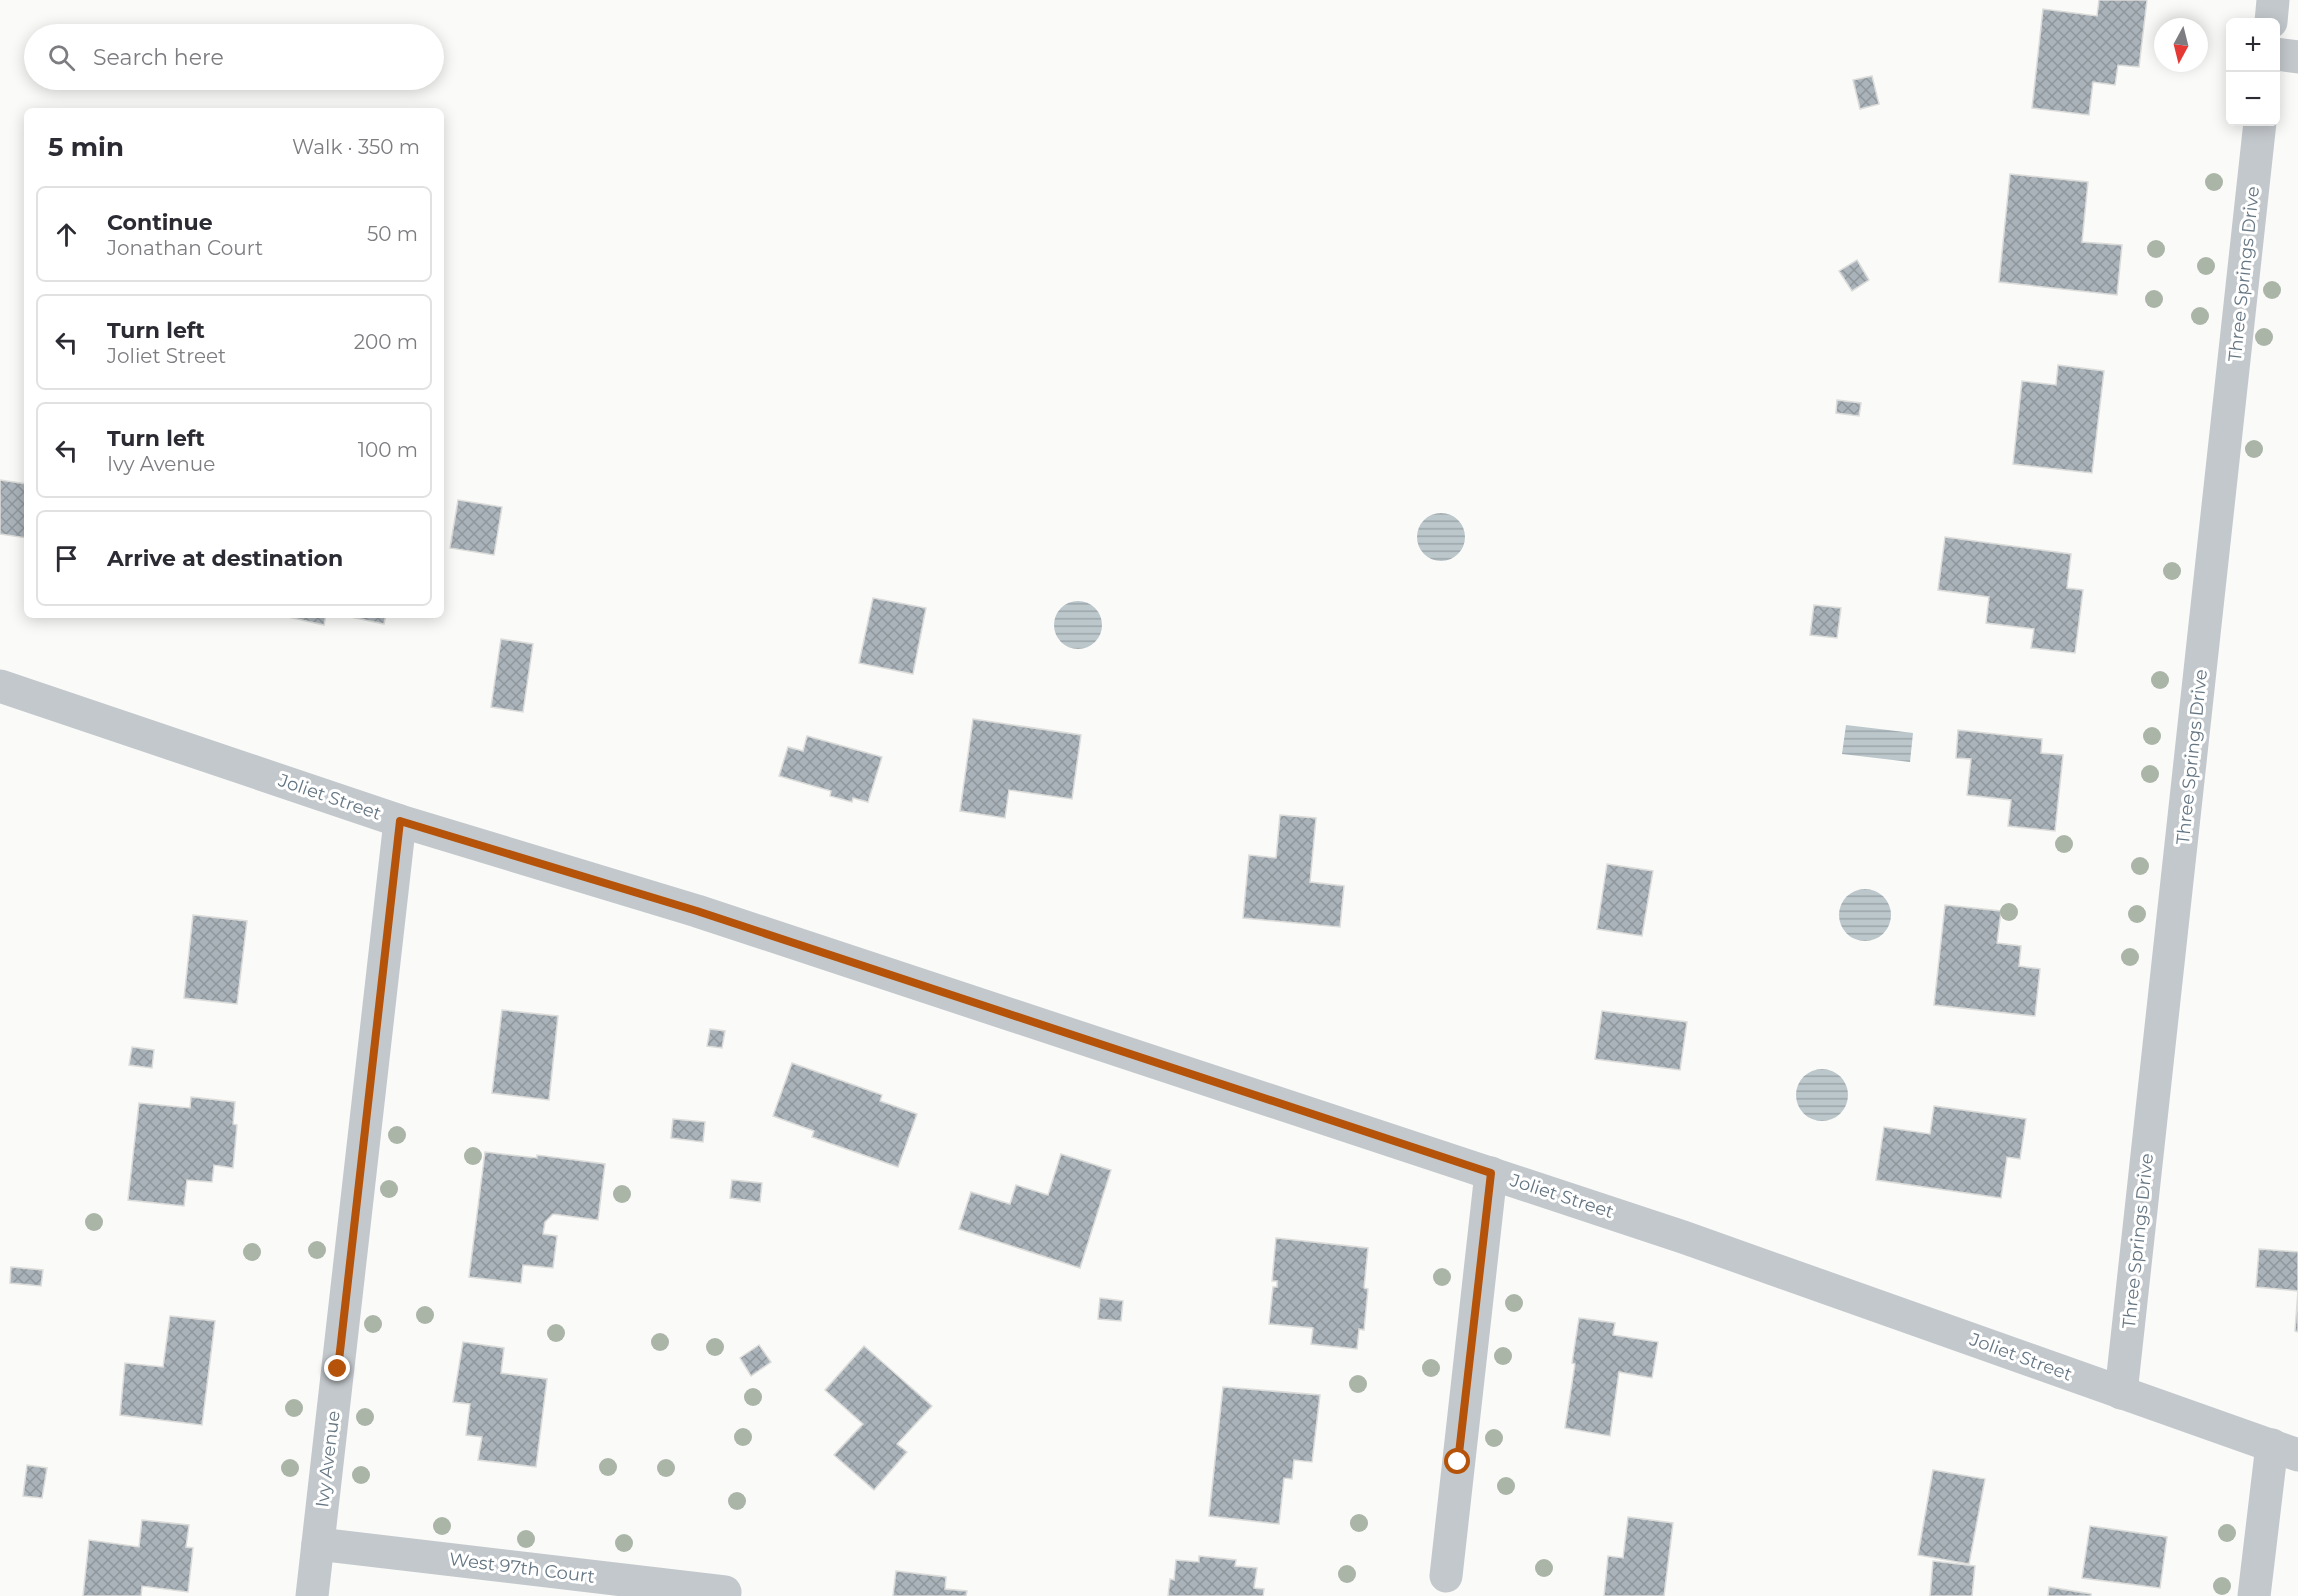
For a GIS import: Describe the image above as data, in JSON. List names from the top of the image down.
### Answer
{
  "streets": {
    "street": [
      "Three Springs Drive",
      "Joliet Street",
      "Ivy Avenue",
      "West 97th Court"
    ]
  },
  "crossings": [
    ["Three Springs Drive", "Joliet Street"],
    ["Joliet Street", "Ivy Avenue"],
    ["Ivy Avenue", "West 97th Court"]
  ],
  "north": "bottom",
  "page": {
    "map_buttons": ["+", "−"],
    "search": "Search here",
    "heading": ["5 min", "Walk · 350 m"],
    "list": [
      ["Continue", "Jonathan Court", "50 m"],
      ["Turn left", "Joliet Street", "200 m"],
      ["Turn left", "Ivy Avenue", "100 m"],
      "Arrive at destination"
    ]
  }
}
